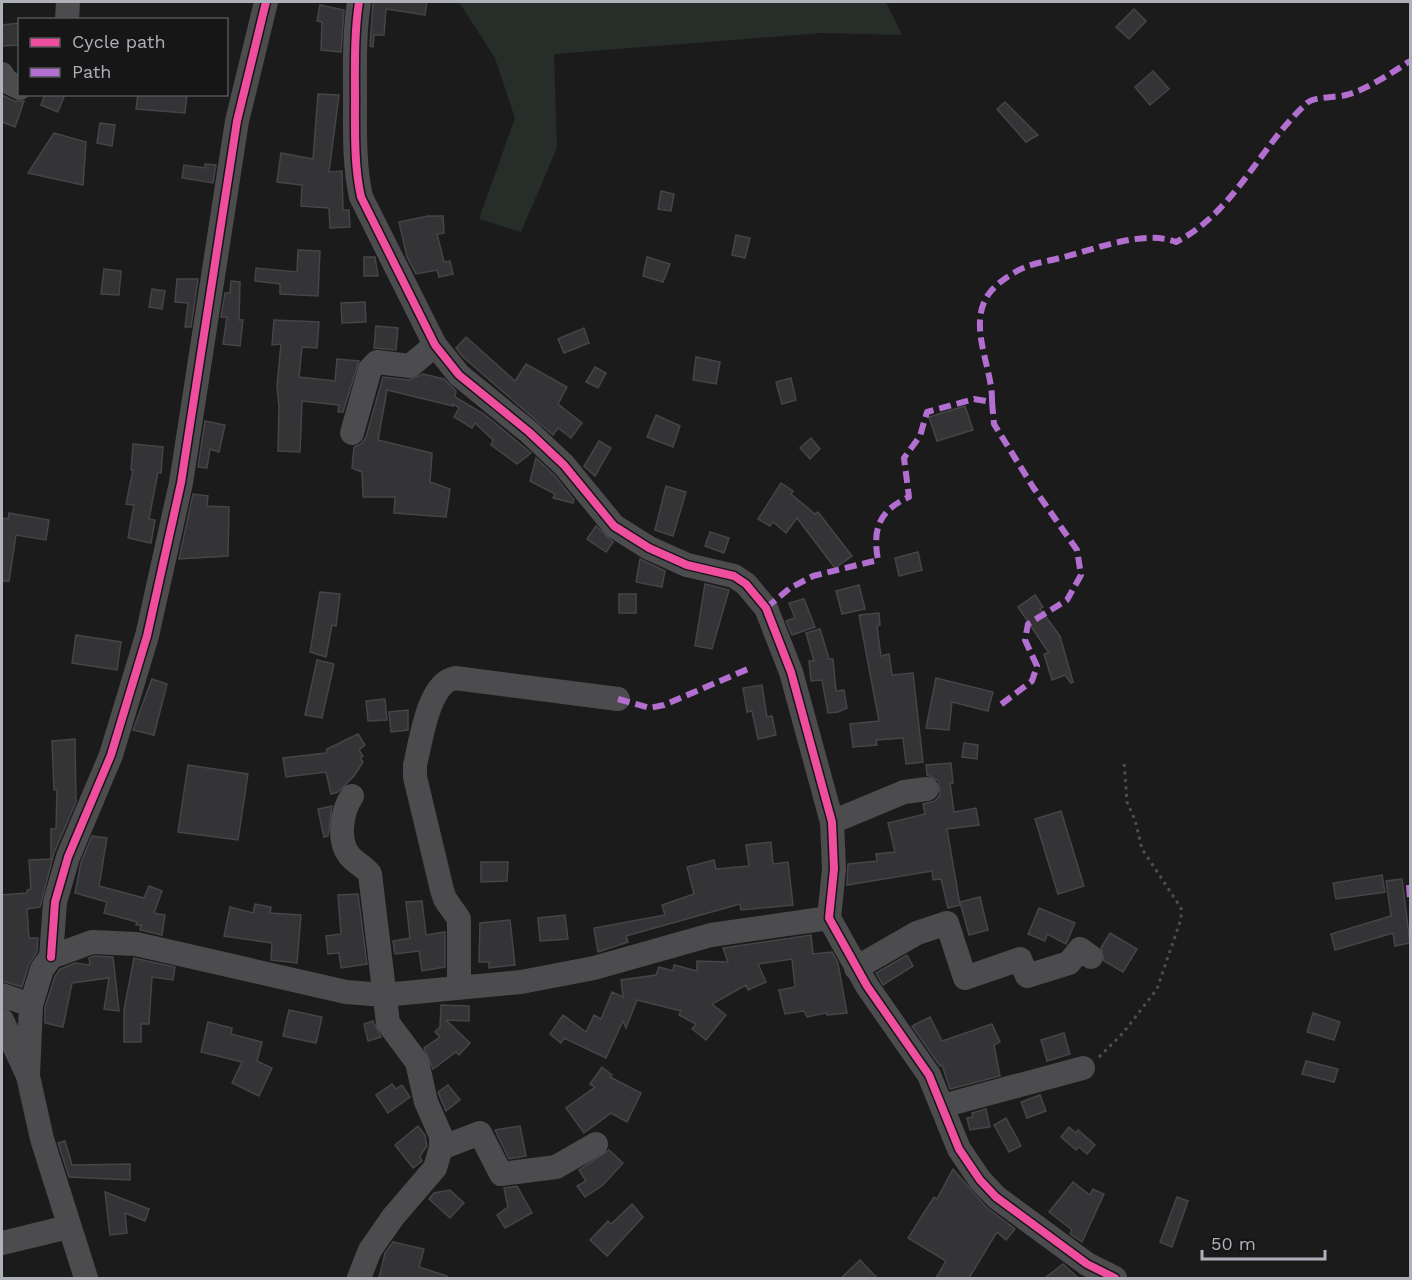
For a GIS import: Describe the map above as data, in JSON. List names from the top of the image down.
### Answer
{
  "legend": ["Cycle path", "Path"],
  "scale_bar": "50 m"
}
